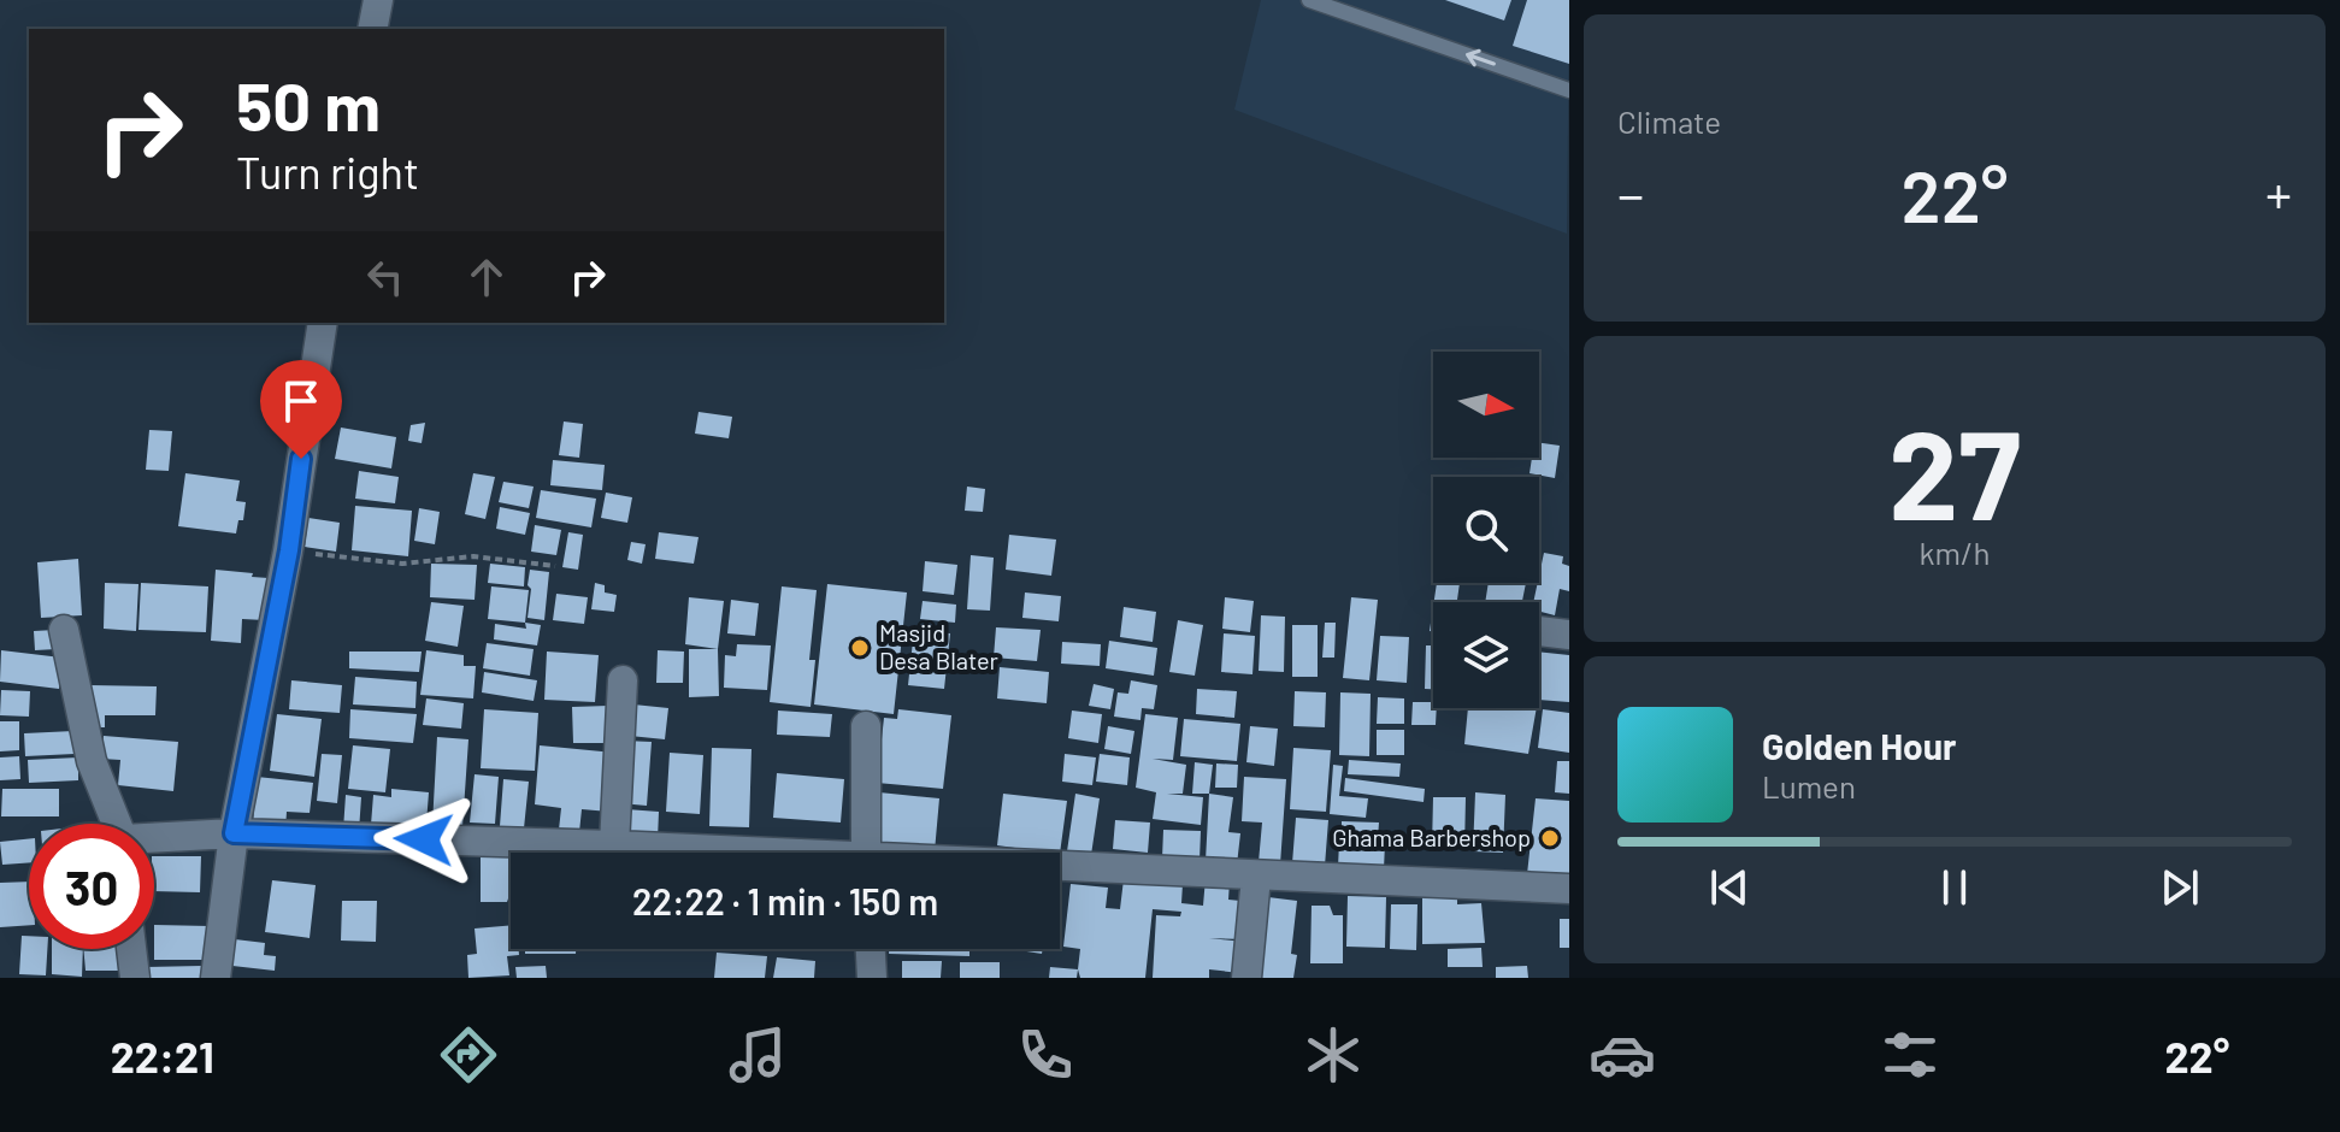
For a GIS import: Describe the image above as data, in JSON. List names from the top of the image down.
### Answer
{
  "places": ["Masjid Desa Blater", "Ghama Barbershop"],
  "north": "right",
  "page": {
    "tile": [
      "Climate",
      ["27", "km/h"]
    ],
    "turn": ["50 m", "Turn right"],
    "heat": ["−", "22°", "+"],
    "song": ["Golden Hour", "Lumen"],
    "limit": "30",
    "trip": "22:22 · 1 min · 150 m",
    "tabs": ["22:21", "22°"]
  }
}
